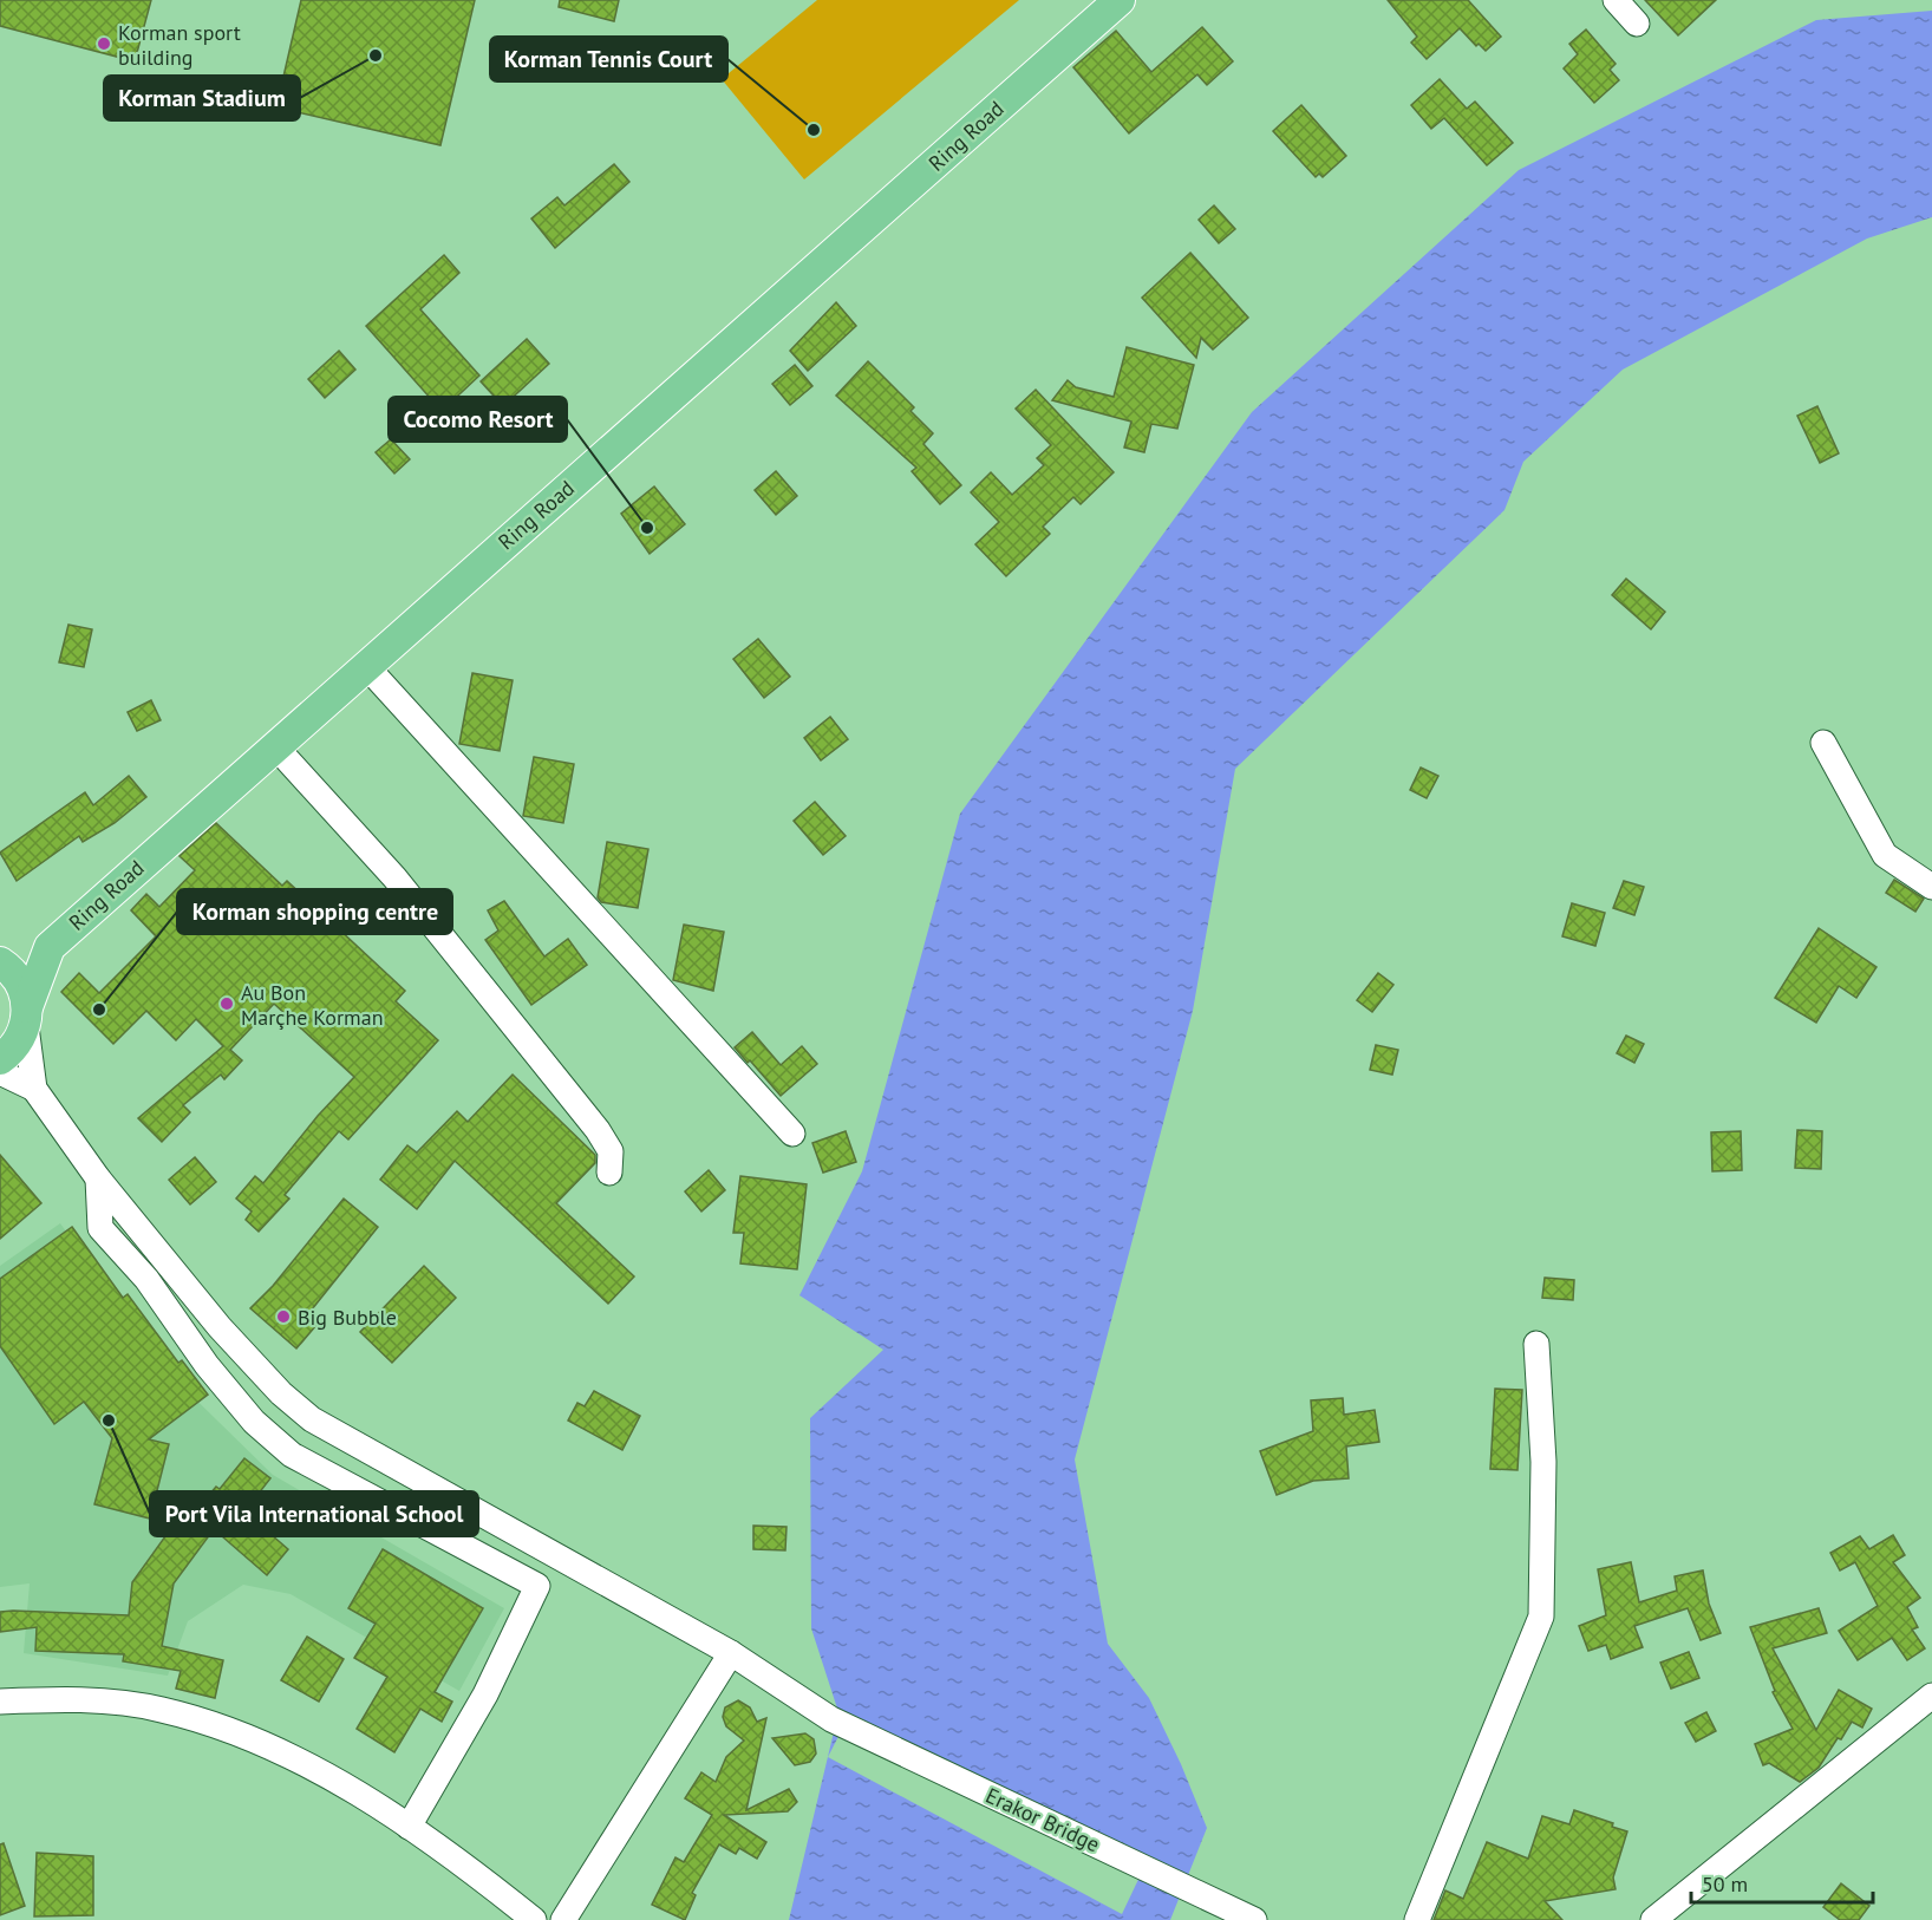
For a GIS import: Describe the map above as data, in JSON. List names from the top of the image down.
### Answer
{
  "streets": {
    "main road": ["Ring Road"],
    "street": ["Erakor Bridge"]
  },
  "places": [
    "Korman sport building",
    "Korman Stadium",
    "Korman Tennis Court",
    "Cocomo Resort",
    "Au Bon Marçhe Korman",
    "Korman shopping centre",
    "Big Bubble",
    "Port Vila International School"
  ],
  "scale_bar": "50 m"
}
